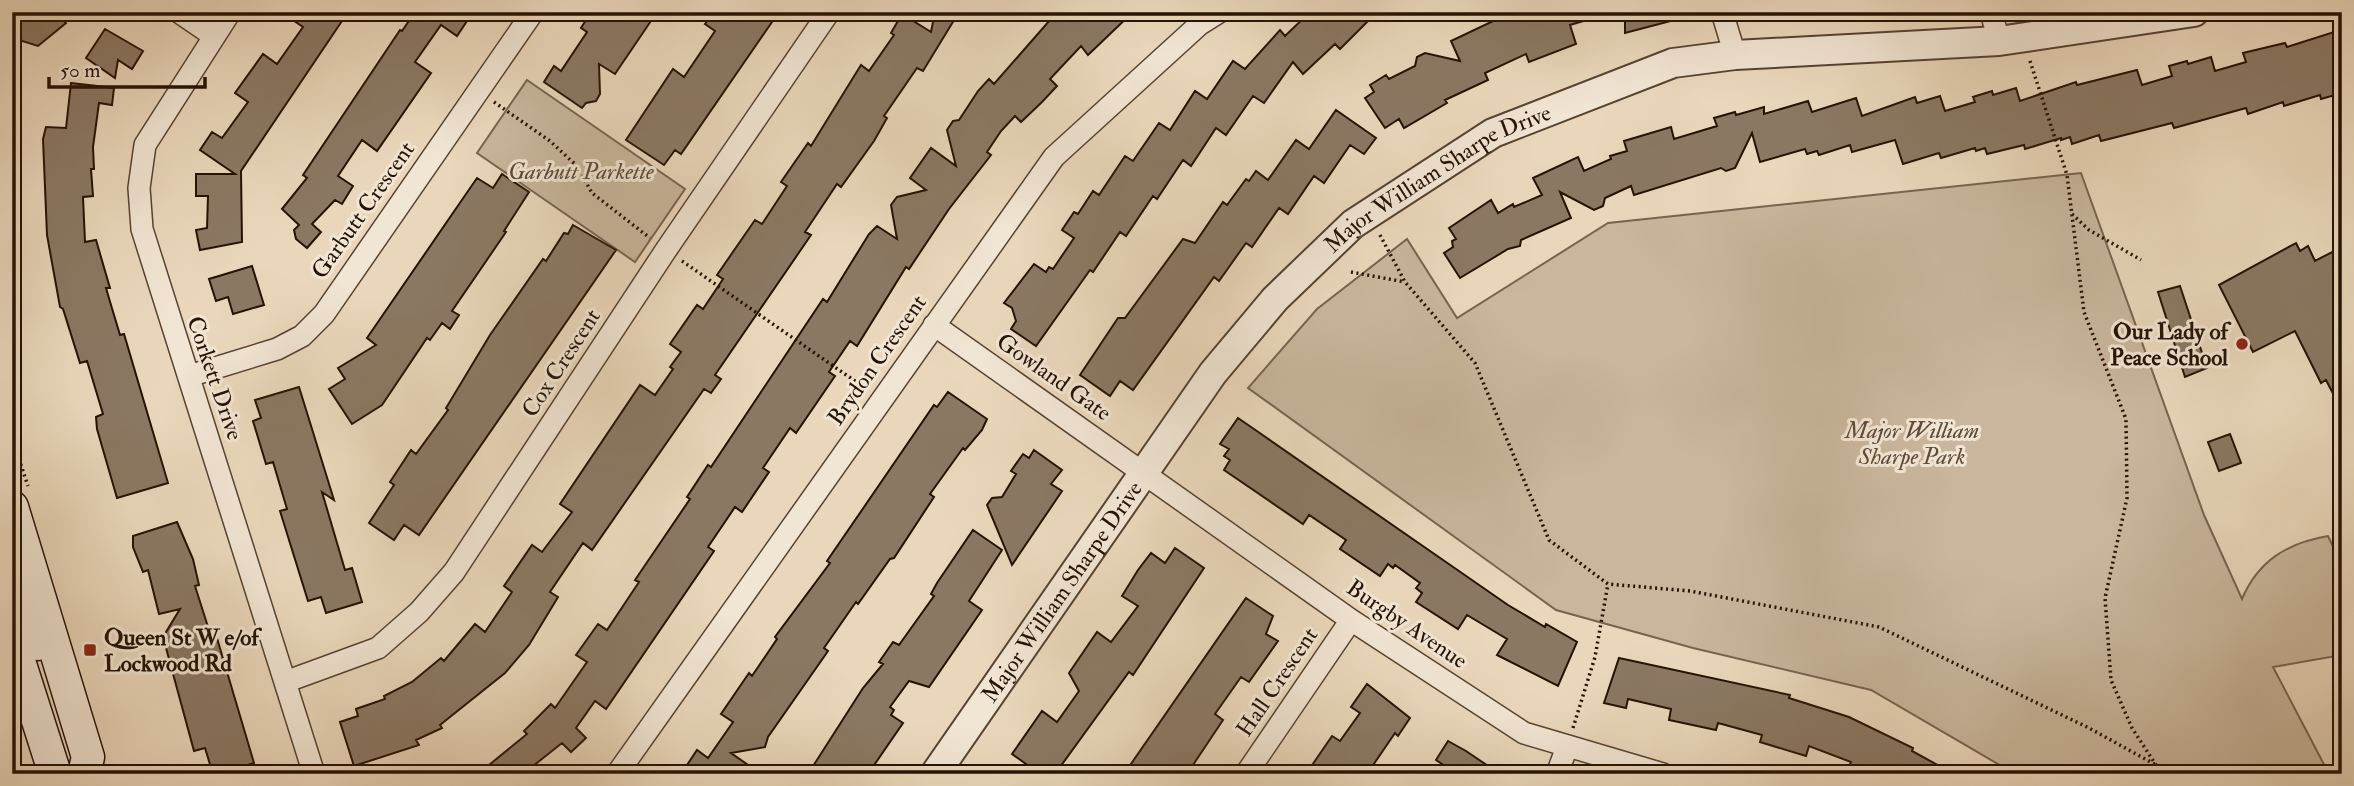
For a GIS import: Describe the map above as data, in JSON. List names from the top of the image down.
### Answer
{
  "streets": {
    "street": [
      "Major William Sharpe Drive",
      "Garbutt Crescent",
      "Brydon Crescent",
      "Cox Crescent",
      "Gowland Gate",
      "Corkett Drive",
      "Burgby Avenue",
      "Hall Crescent"
    ]
  },
  "crossings": [
    ["Major William Sharpe Drive", "Gowland Gate"],
    ["Major William Sharpe Drive", "Burgby Avenue"],
    ["Garbutt Crescent", "Corkett Drive"],
    ["Brydon Crescent", "Gowland Gate"],
    ["Cox Crescent", "Corkett Drive"],
    ["Gowland Gate", "Burgby Avenue"],
    ["Burgby Avenue", "Hall Crescent"]
  ],
  "parks": ["Garbutt Parkette", "Major William Sharpe Park"],
  "places": {
    "other": ["Our Lady of Peace School"],
    "transit": ["Queen St W e/of Lockwood Rd"]
  },
  "scale_bar": "50 m"
}
